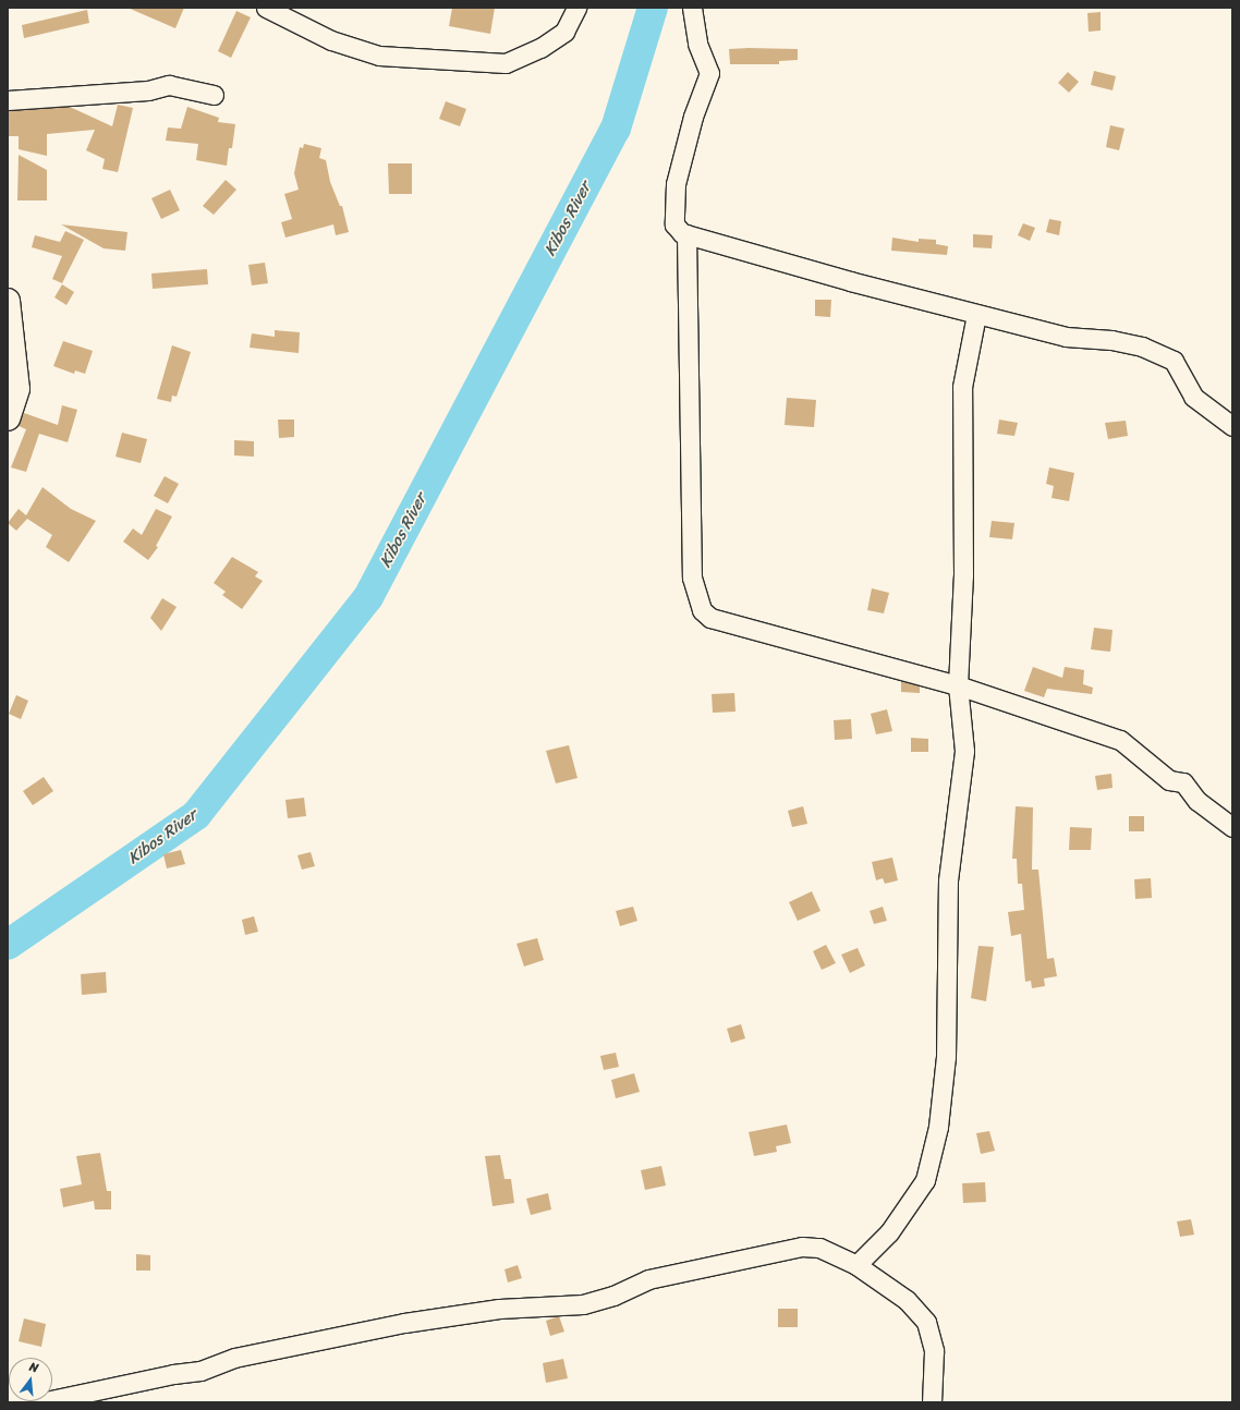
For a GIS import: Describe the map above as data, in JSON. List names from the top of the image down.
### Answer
{
  "water": ["Kibos River"],
  "north": "top"
}
